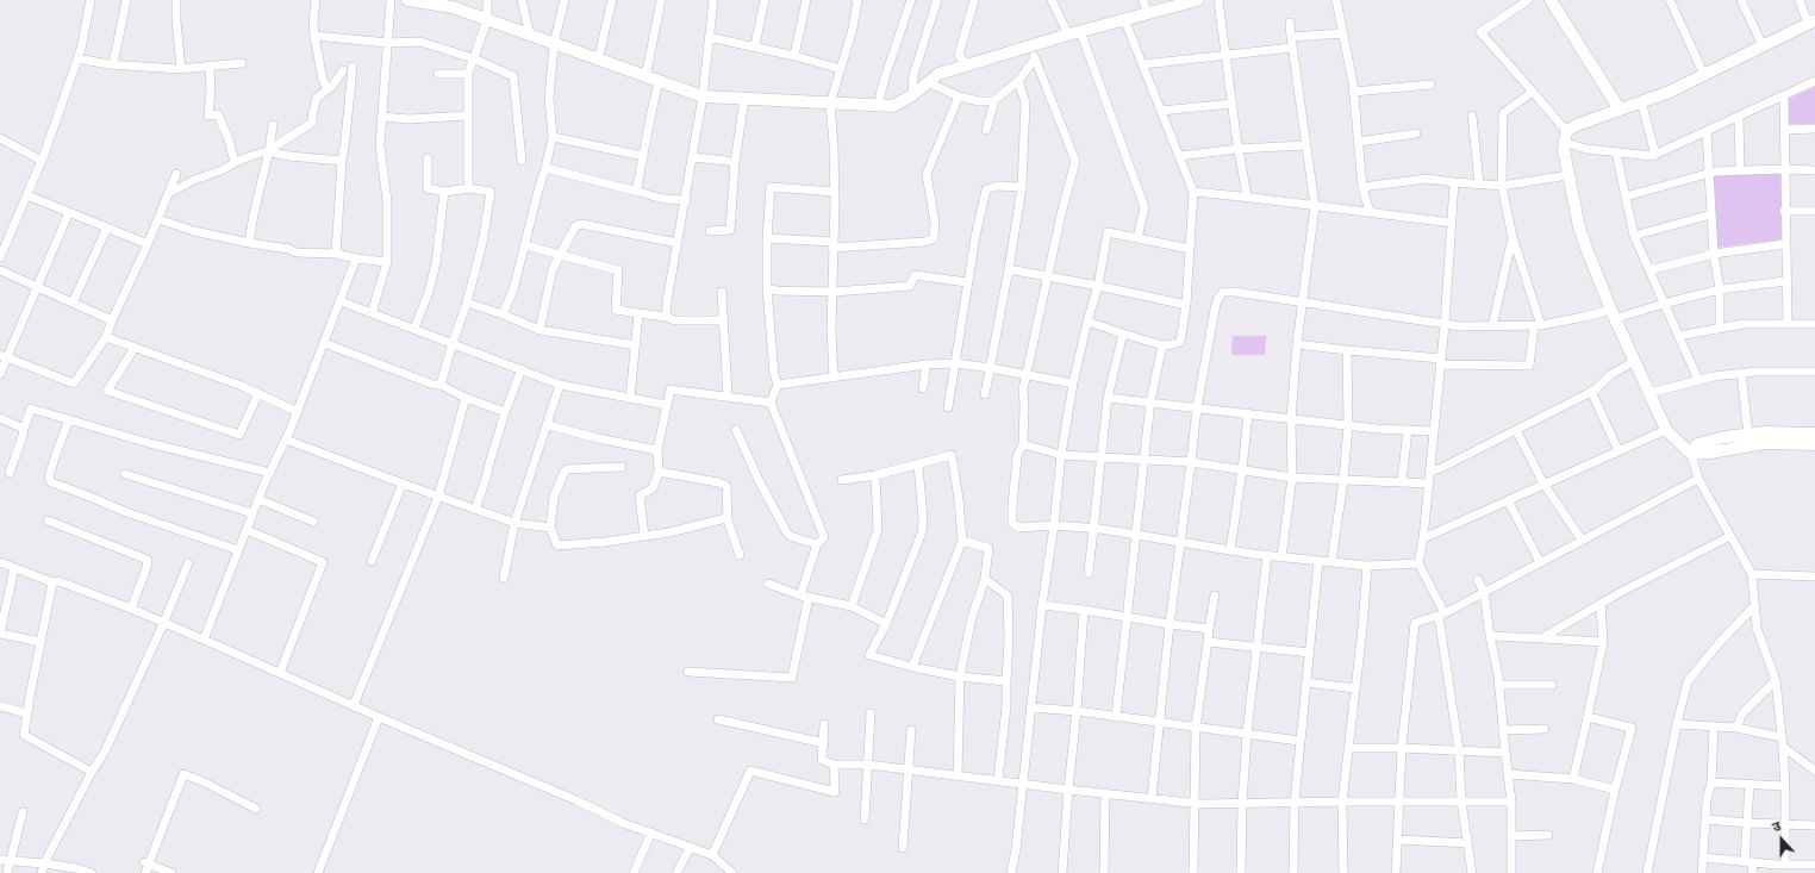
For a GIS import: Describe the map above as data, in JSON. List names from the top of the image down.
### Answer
{
  "north": "top"
}
